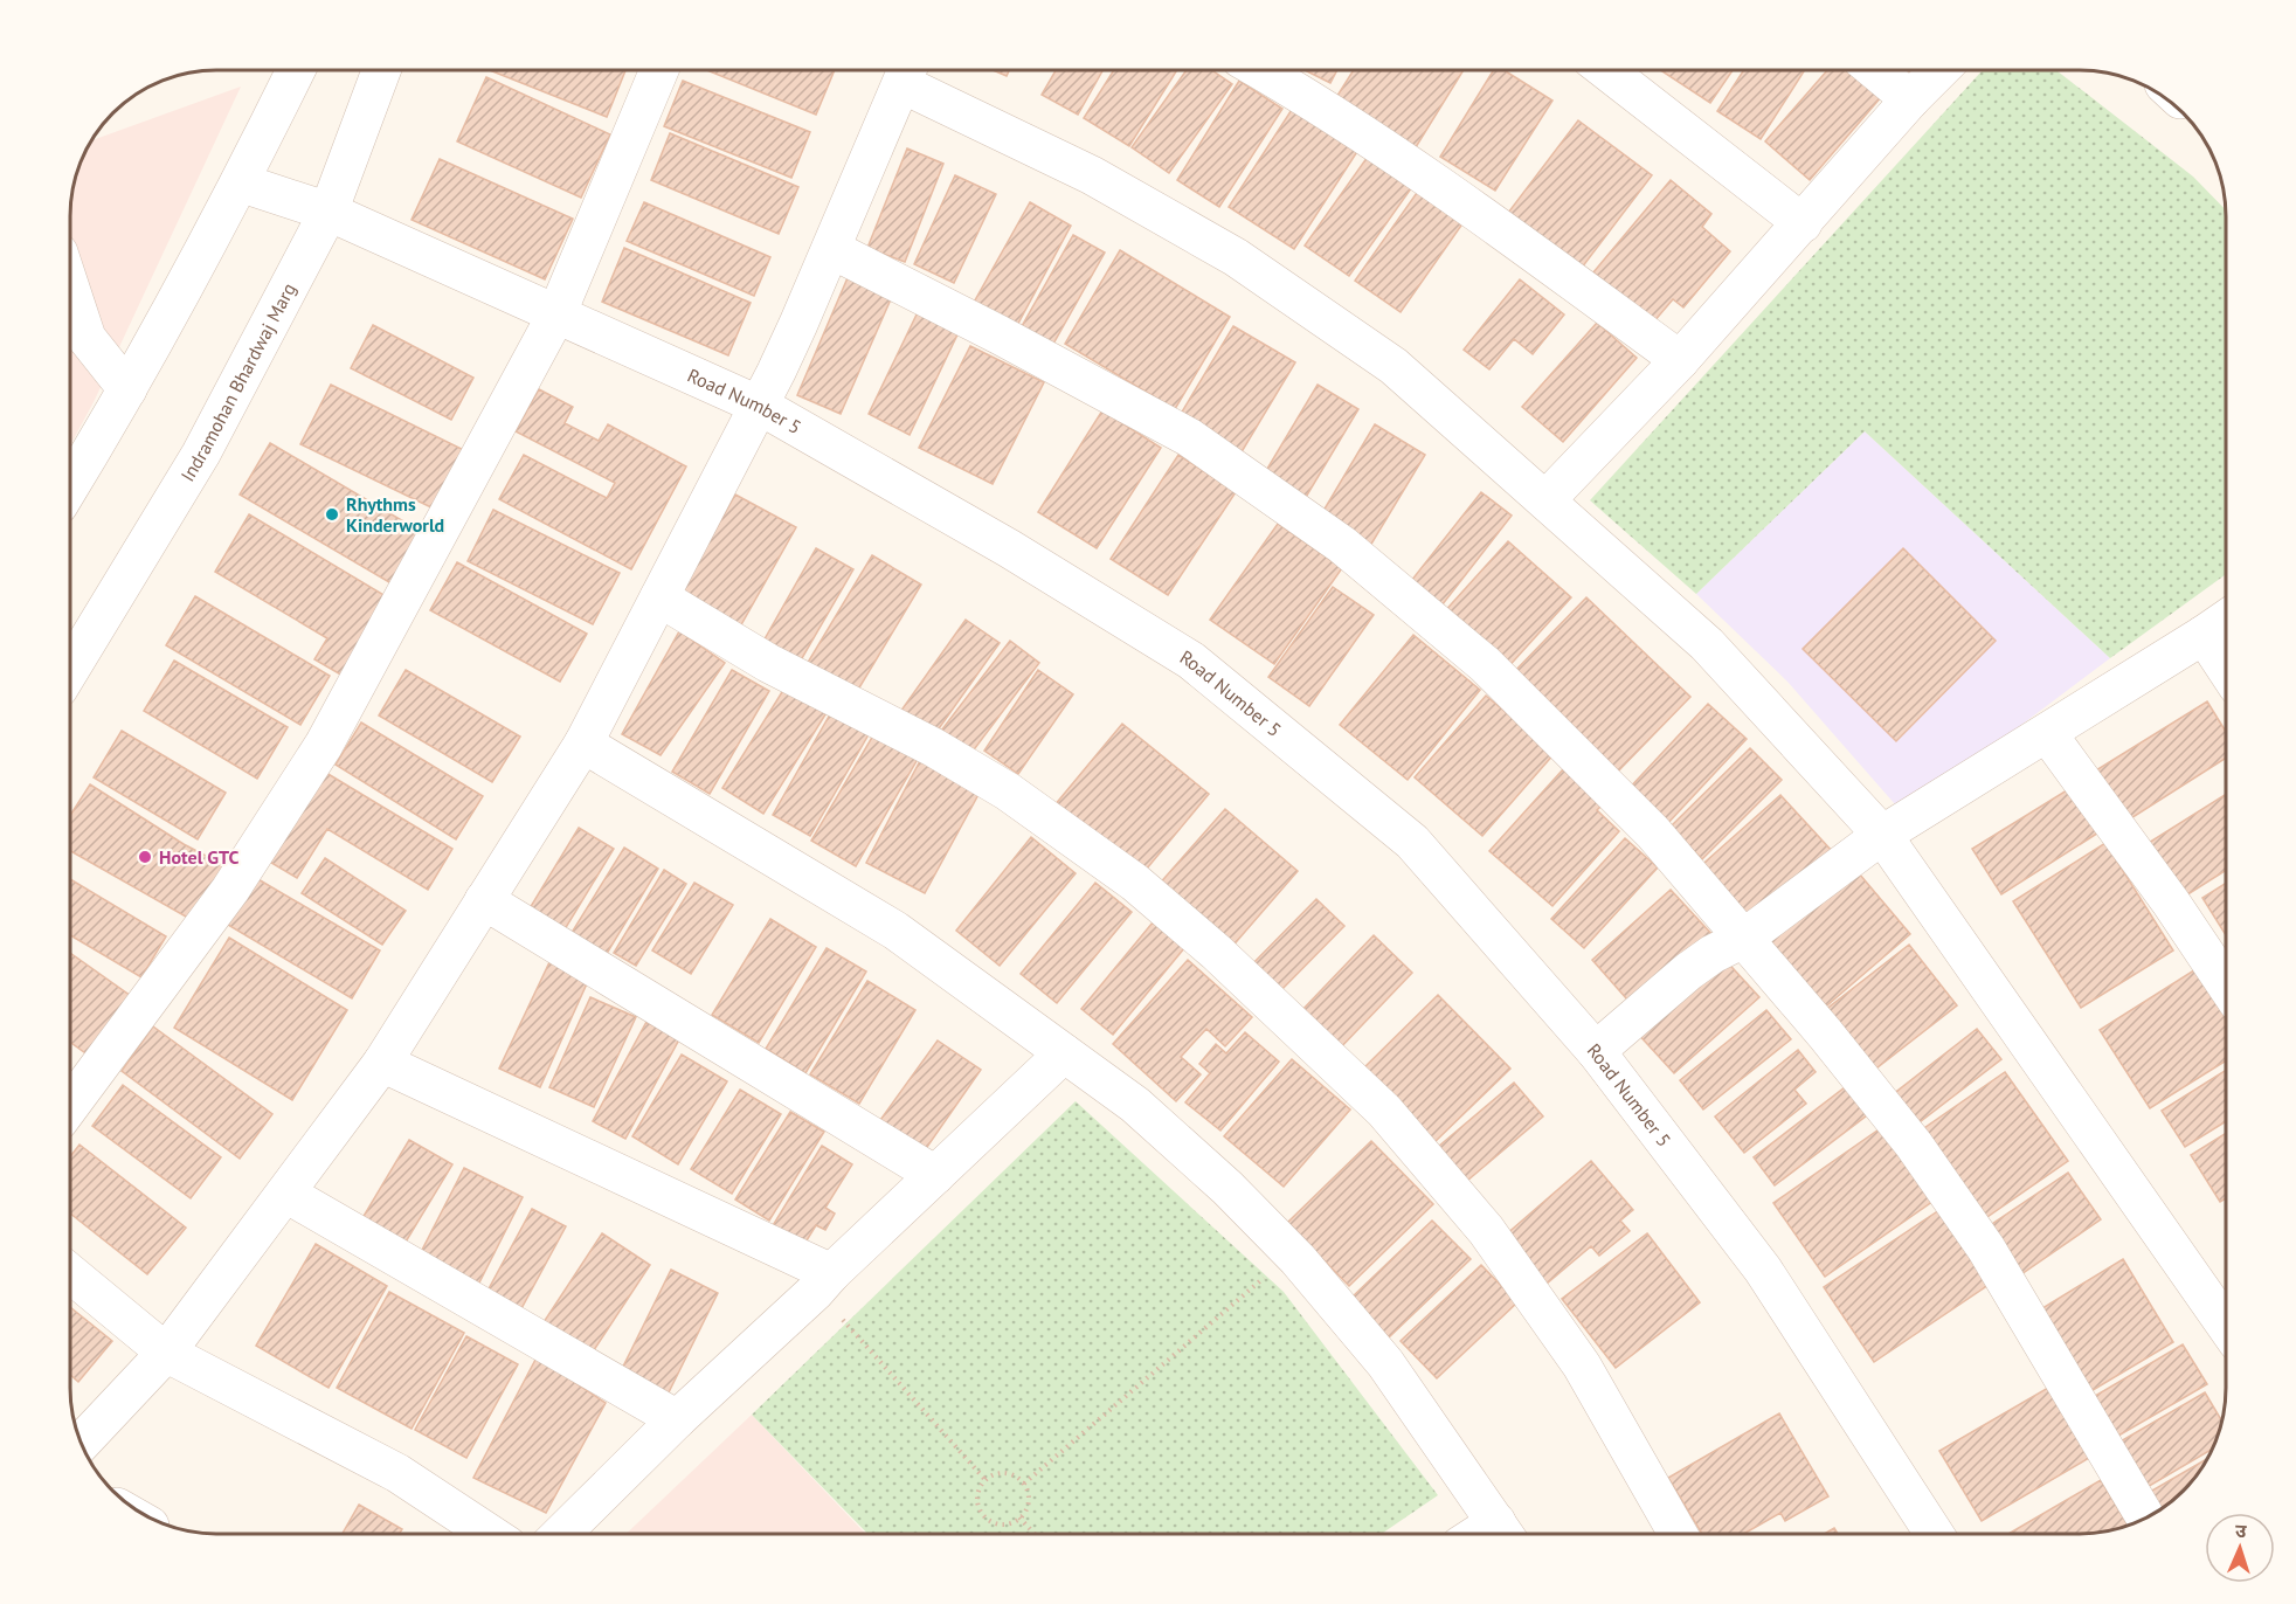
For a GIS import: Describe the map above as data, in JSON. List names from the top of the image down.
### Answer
{
  "streets": {
    "street": ["Indramohan Bhardwaj Marg", "Road Number 5"]
  },
  "crossings": [
    ["Indramohan Bhardwaj Marg", "Road Number 5"]
  ],
  "places": ["Rhythms Kinderworld", "Hotel GTC"],
  "north": "top"
}
